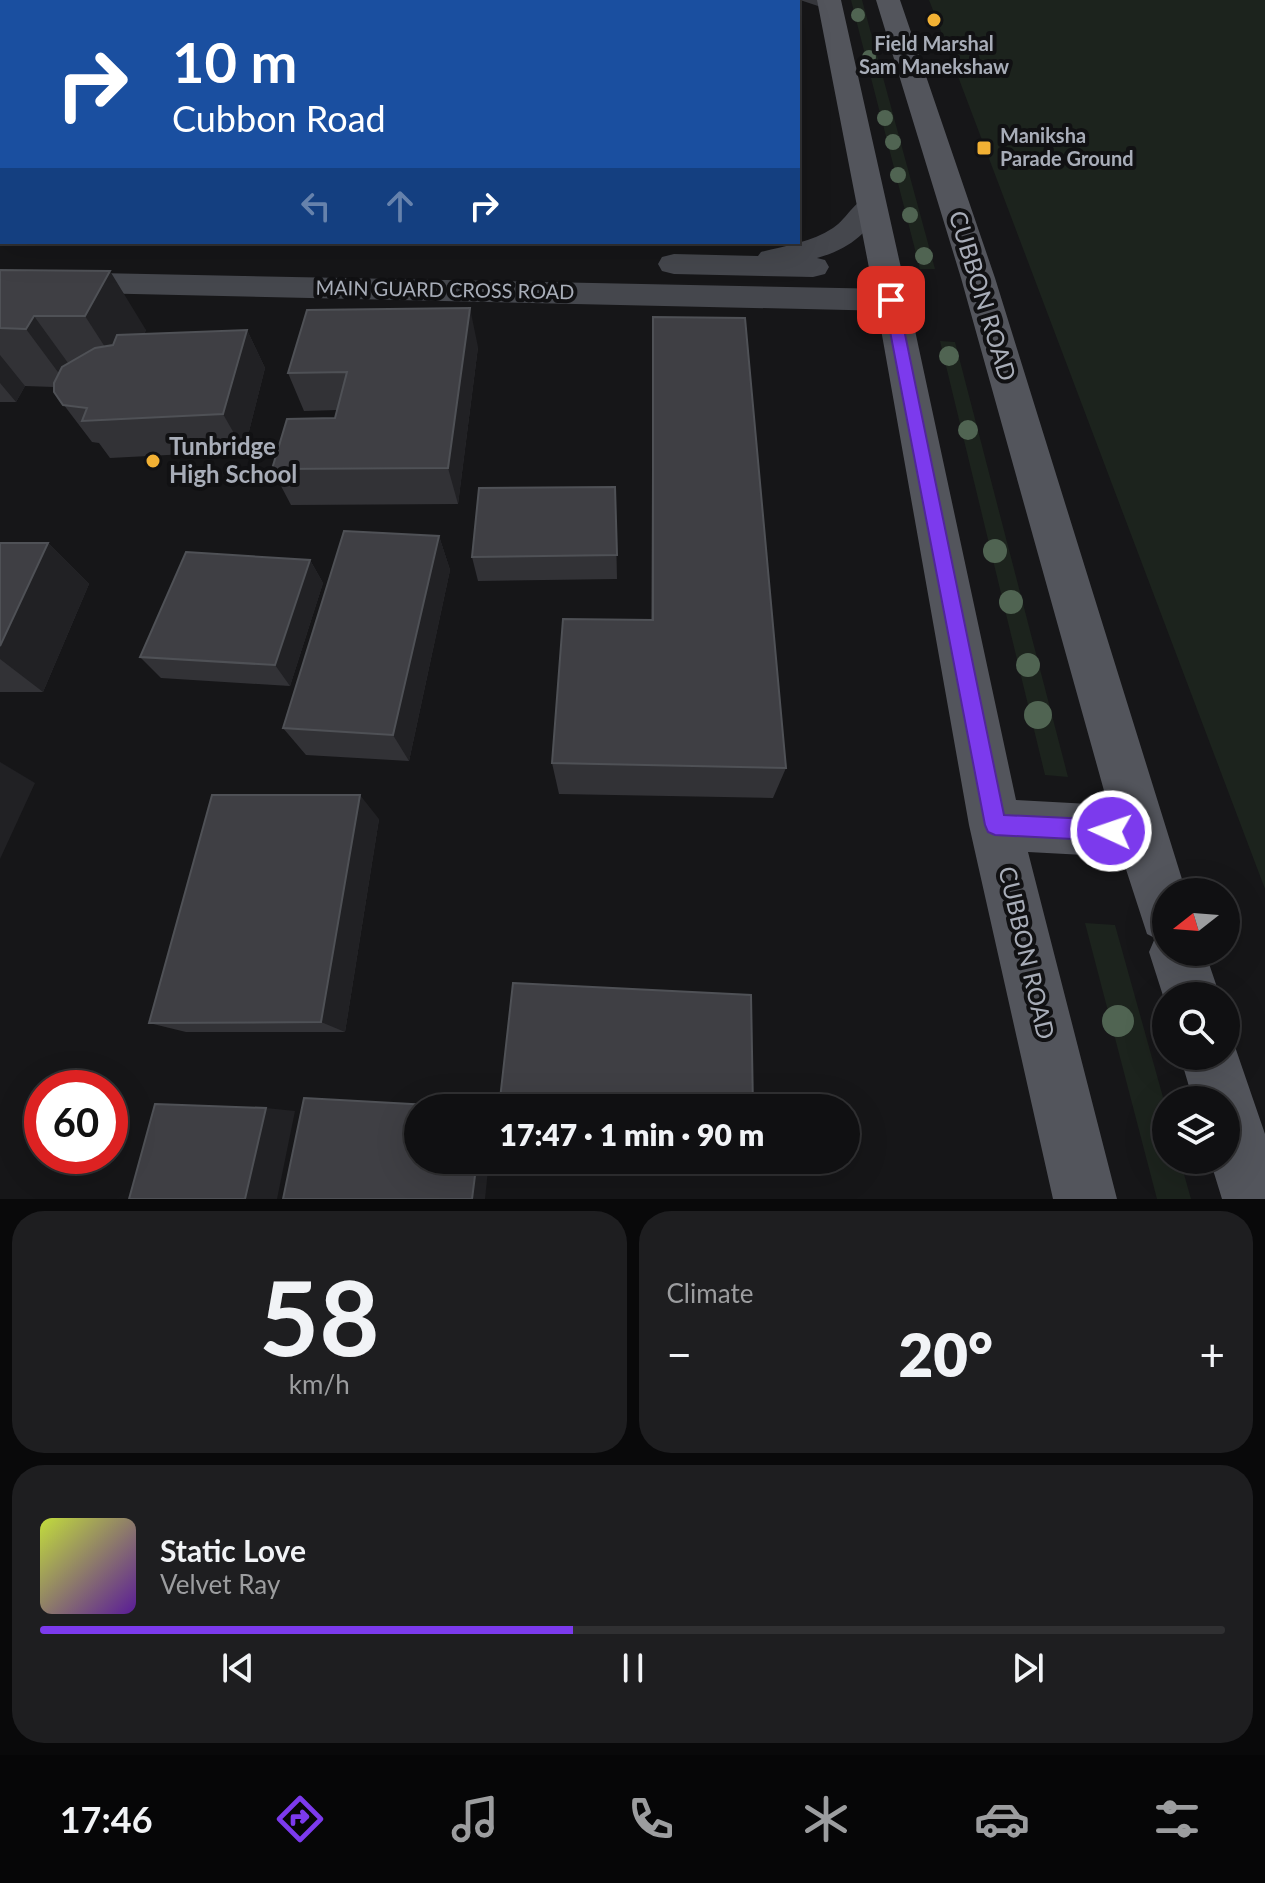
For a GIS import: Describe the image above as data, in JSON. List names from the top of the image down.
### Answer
{
  "streets": {
    "main road": ["CUBBON ROAD"],
    "street": ["MAIN GUARD CROSS ROAD"]
  },
  "crossings": [
    ["MAIN GUARD CROSS ROAD", "CUBBON ROAD"]
  ],
  "places": {
    "other": ["Field Marshal Sam Manekshaw", "Tunbridge High School"],
    "transit": ["Maniksha Parade Ground"]
  },
  "north": "left",
  "page": {
    "turn": ["10 m", "Cubbon Road"],
    "limit": "60",
    "trip": "17:47 · 1 min · 90 m",
    "tile": [
      ["58", "km/h"],
      "Climate"
    ],
    "heat": ["−", "20°", "+"],
    "song": ["Static Love", "Velvet Ray"],
    "tabs": "17:46"
  }
}
